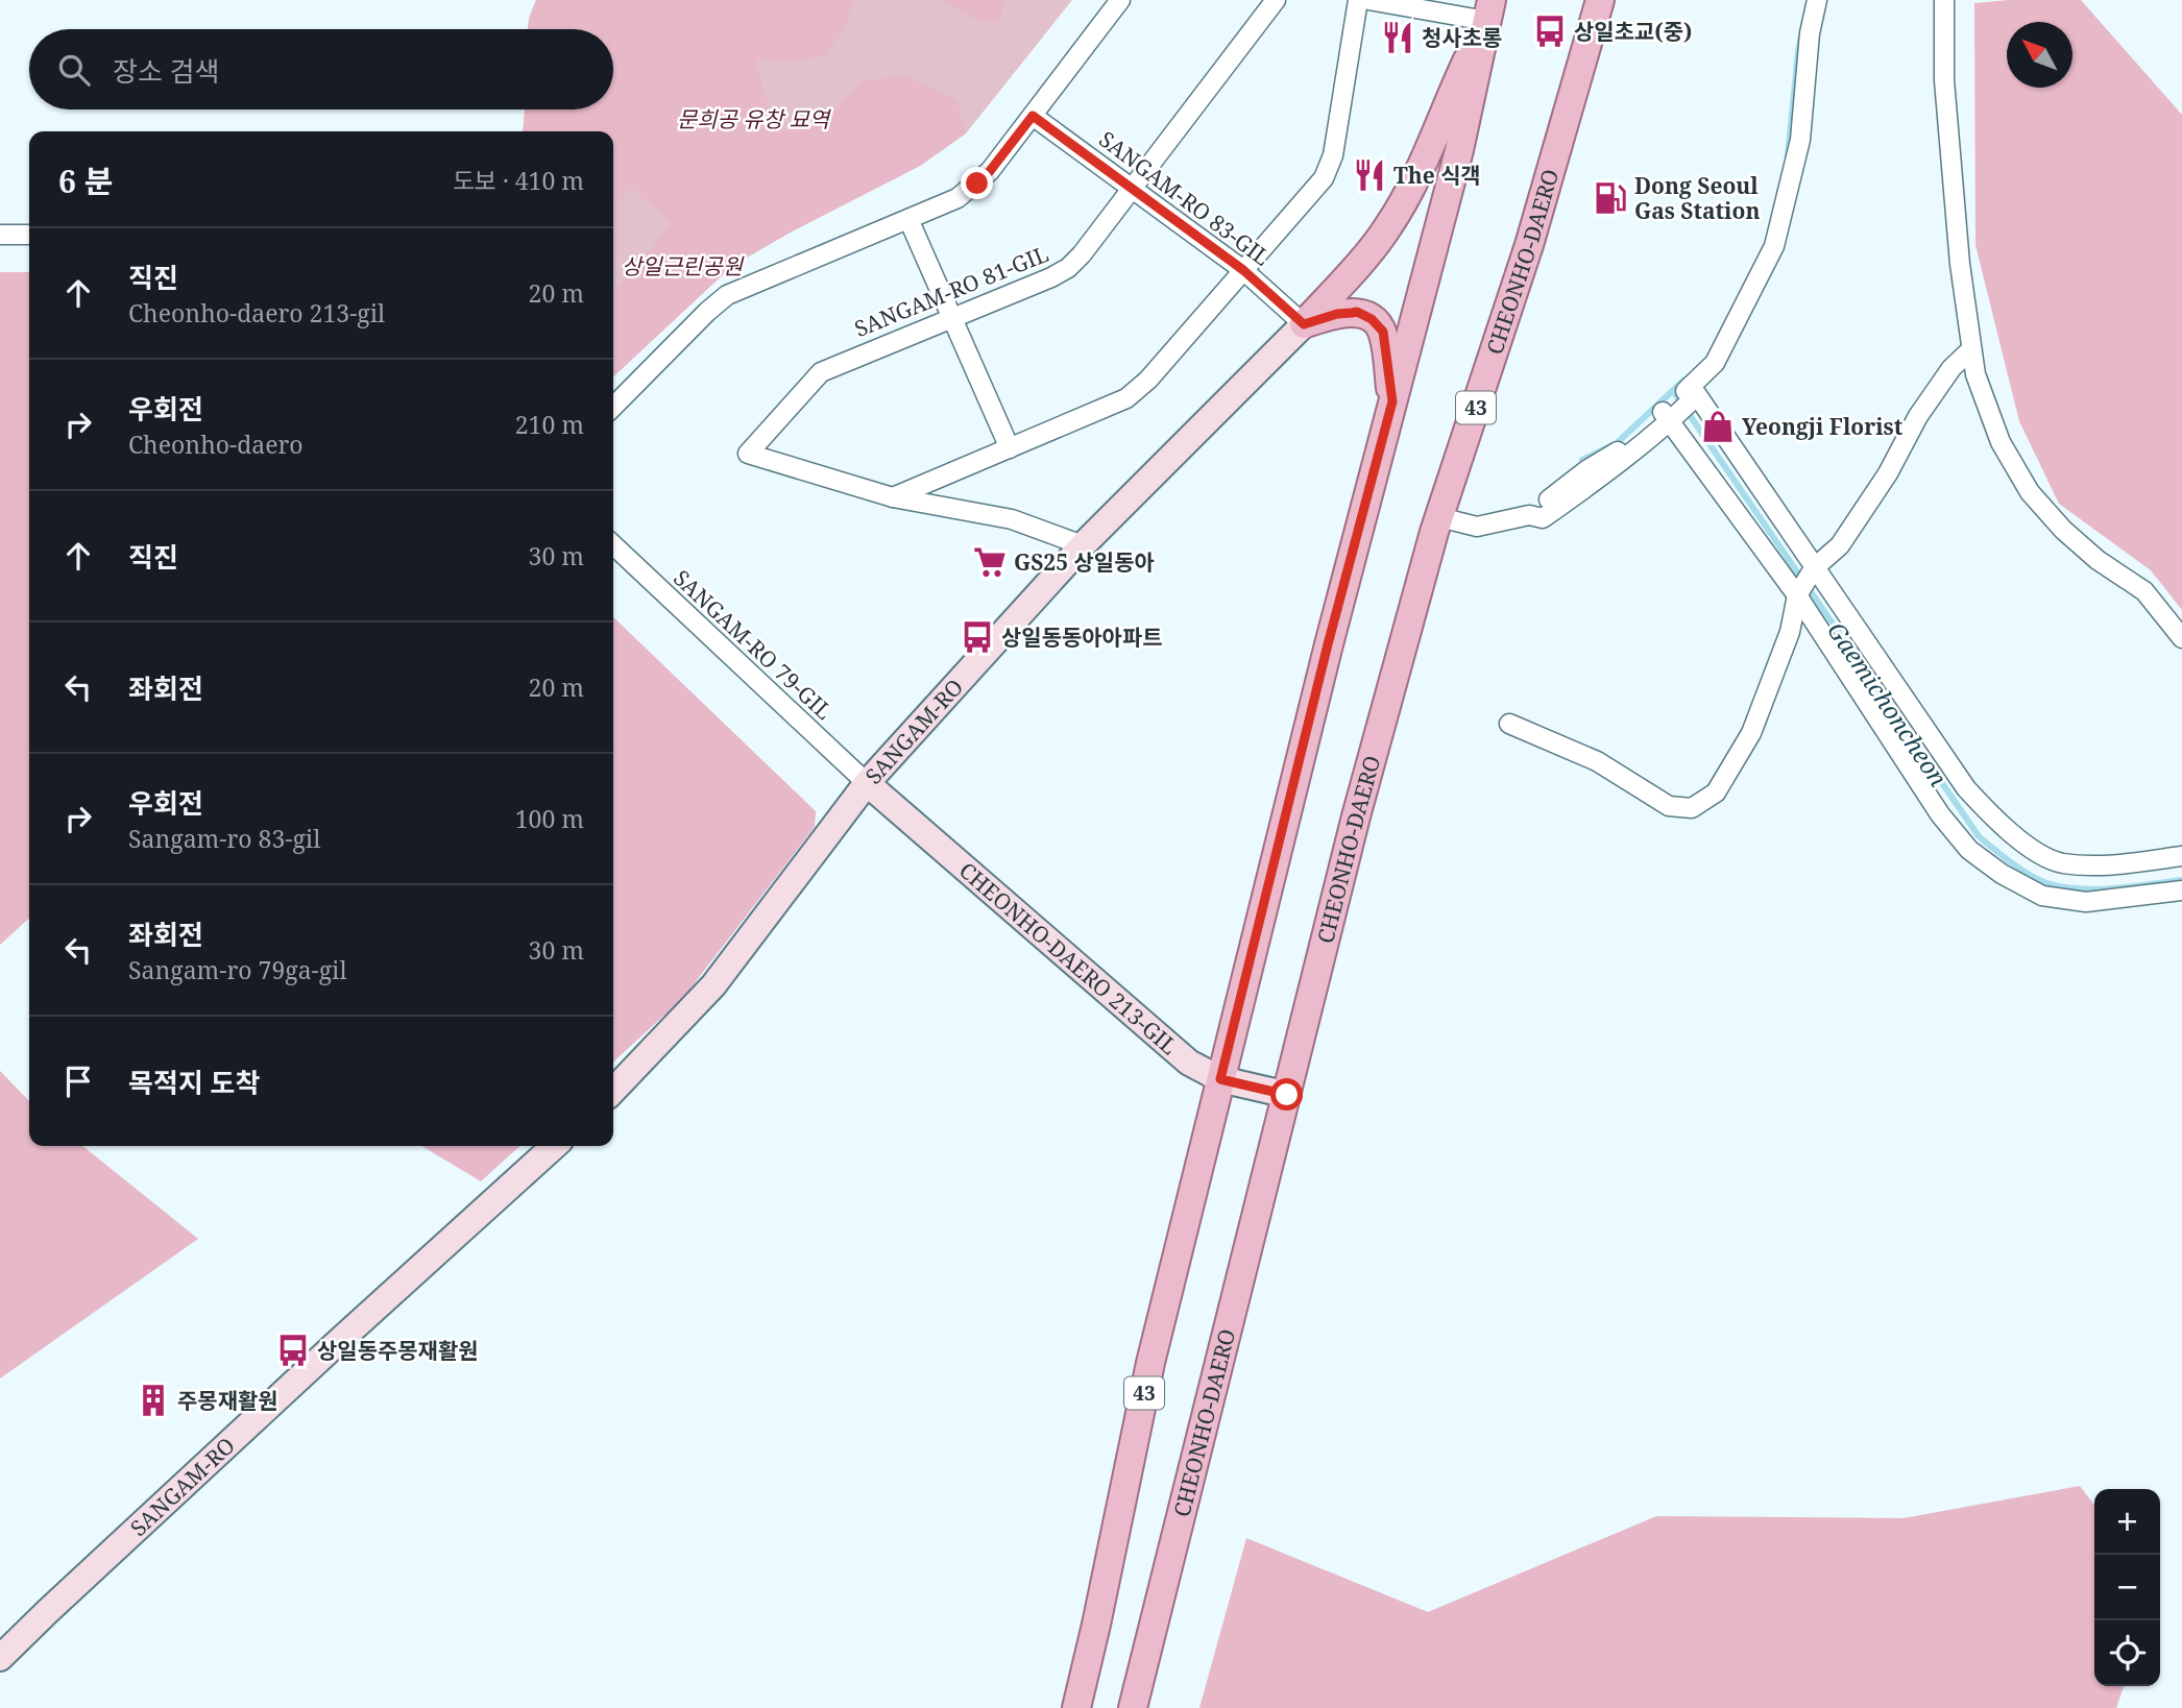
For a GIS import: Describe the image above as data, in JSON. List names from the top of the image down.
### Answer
{
  "streets": {
    "main road": [
      "CHEONHO-DAERO",
      "43",
      "SANGAM-RO",
      "CHEONHO-DAERO 213-GIL"
    ],
    "street": ["SANGAM-RO 83-GIL", "SANGAM-RO 81-GIL", "SANGAM-RO 79-GIL"]
  },
  "crossings": [
    ["SANGAM-RO 83-GIL", "SANGAM-RO 81-GIL"],
    ["SANGAM-RO 83-GIL", "SANGAM-RO"],
    ["CHEONHO-DAERO", "CHEONHO-DAERO 213-GIL"],
    ["SANGAM-RO 81-GIL", "SANGAM-RO"],
    ["43", "CHEONHO-DAERO 213-GIL"],
    ["SANGAM-RO 79-GIL", "SANGAM-RO"],
    ["SANGAM-RO 79-GIL", "CHEONHO-DAERO 213-GIL"],
    ["SANGAM-RO", "CHEONHO-DAERO 213-GIL"]
  ],
  "water": ["Gaemichoncheon"],
  "parks": ["문희공 유창 묘역", "상일근린공원"],
  "places": {
    "bus stop": ["상일초교(중)", "상일동동아아파트", "상일동주몽재활원"],
    "restaurant": ["청사초롱", "The 식객"],
    "fuel station": ["Dong Seoul Gas Station"],
    "shop": ["Yeongji Florist"],
    "supermarket": ["GS25 상일동아"],
    "building": ["주몽재활원"]
  },
  "north": "top left",
  "page": {
    "search": "장소 검색",
    "heading": ["6 분", "도보 · 410 m"],
    "list": [
      ["직진", "Cheonho-daero 213-gil", "20 m"],
      ["우회전", "Cheonho-daero", "210 m"],
      ["직진", "30 m"],
      ["좌회전", "20 m"],
      ["우회전", "Sangam-ro 83-gil", "100 m"],
      ["좌회전", "Sangam-ro 79ga-gil", "30 m"],
      "목적지 도착"
    ],
    "map_buttons": ["+", "−"]
  }
}
